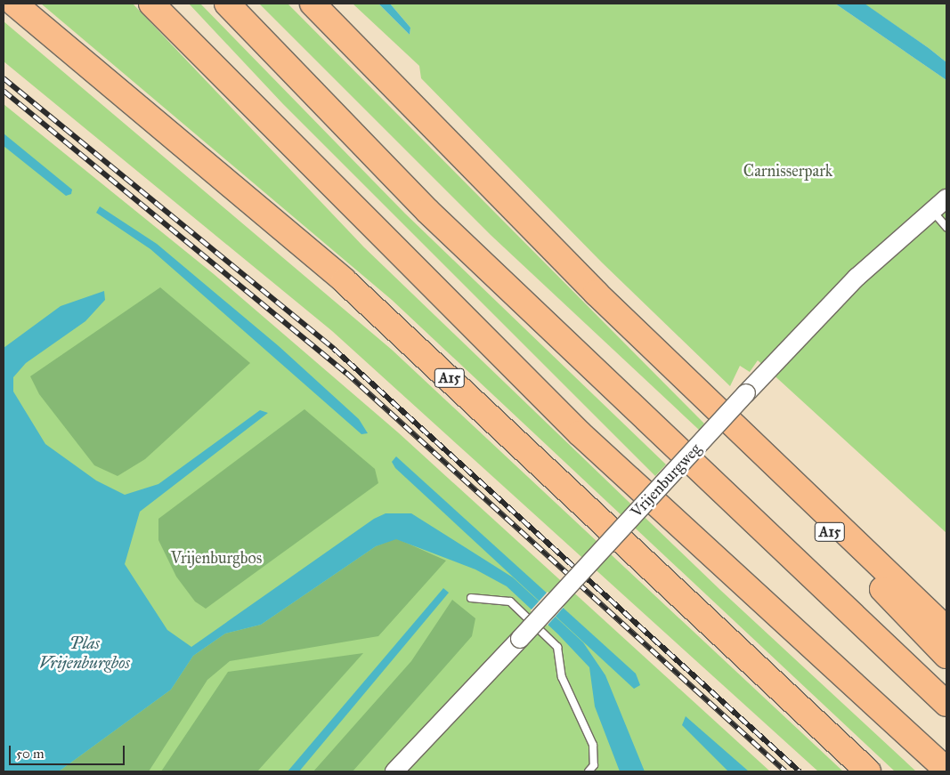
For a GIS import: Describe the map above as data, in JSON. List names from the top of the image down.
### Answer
{
  "streets": {
    "highway": ["A15"],
    "street": ["Vrijenburgweg"]
  },
  "water": ["Plas Vrijenburgbos"],
  "parks": ["Carnisserpark", "Vrijenburgbos"],
  "scale_bar": "50 m"
}
